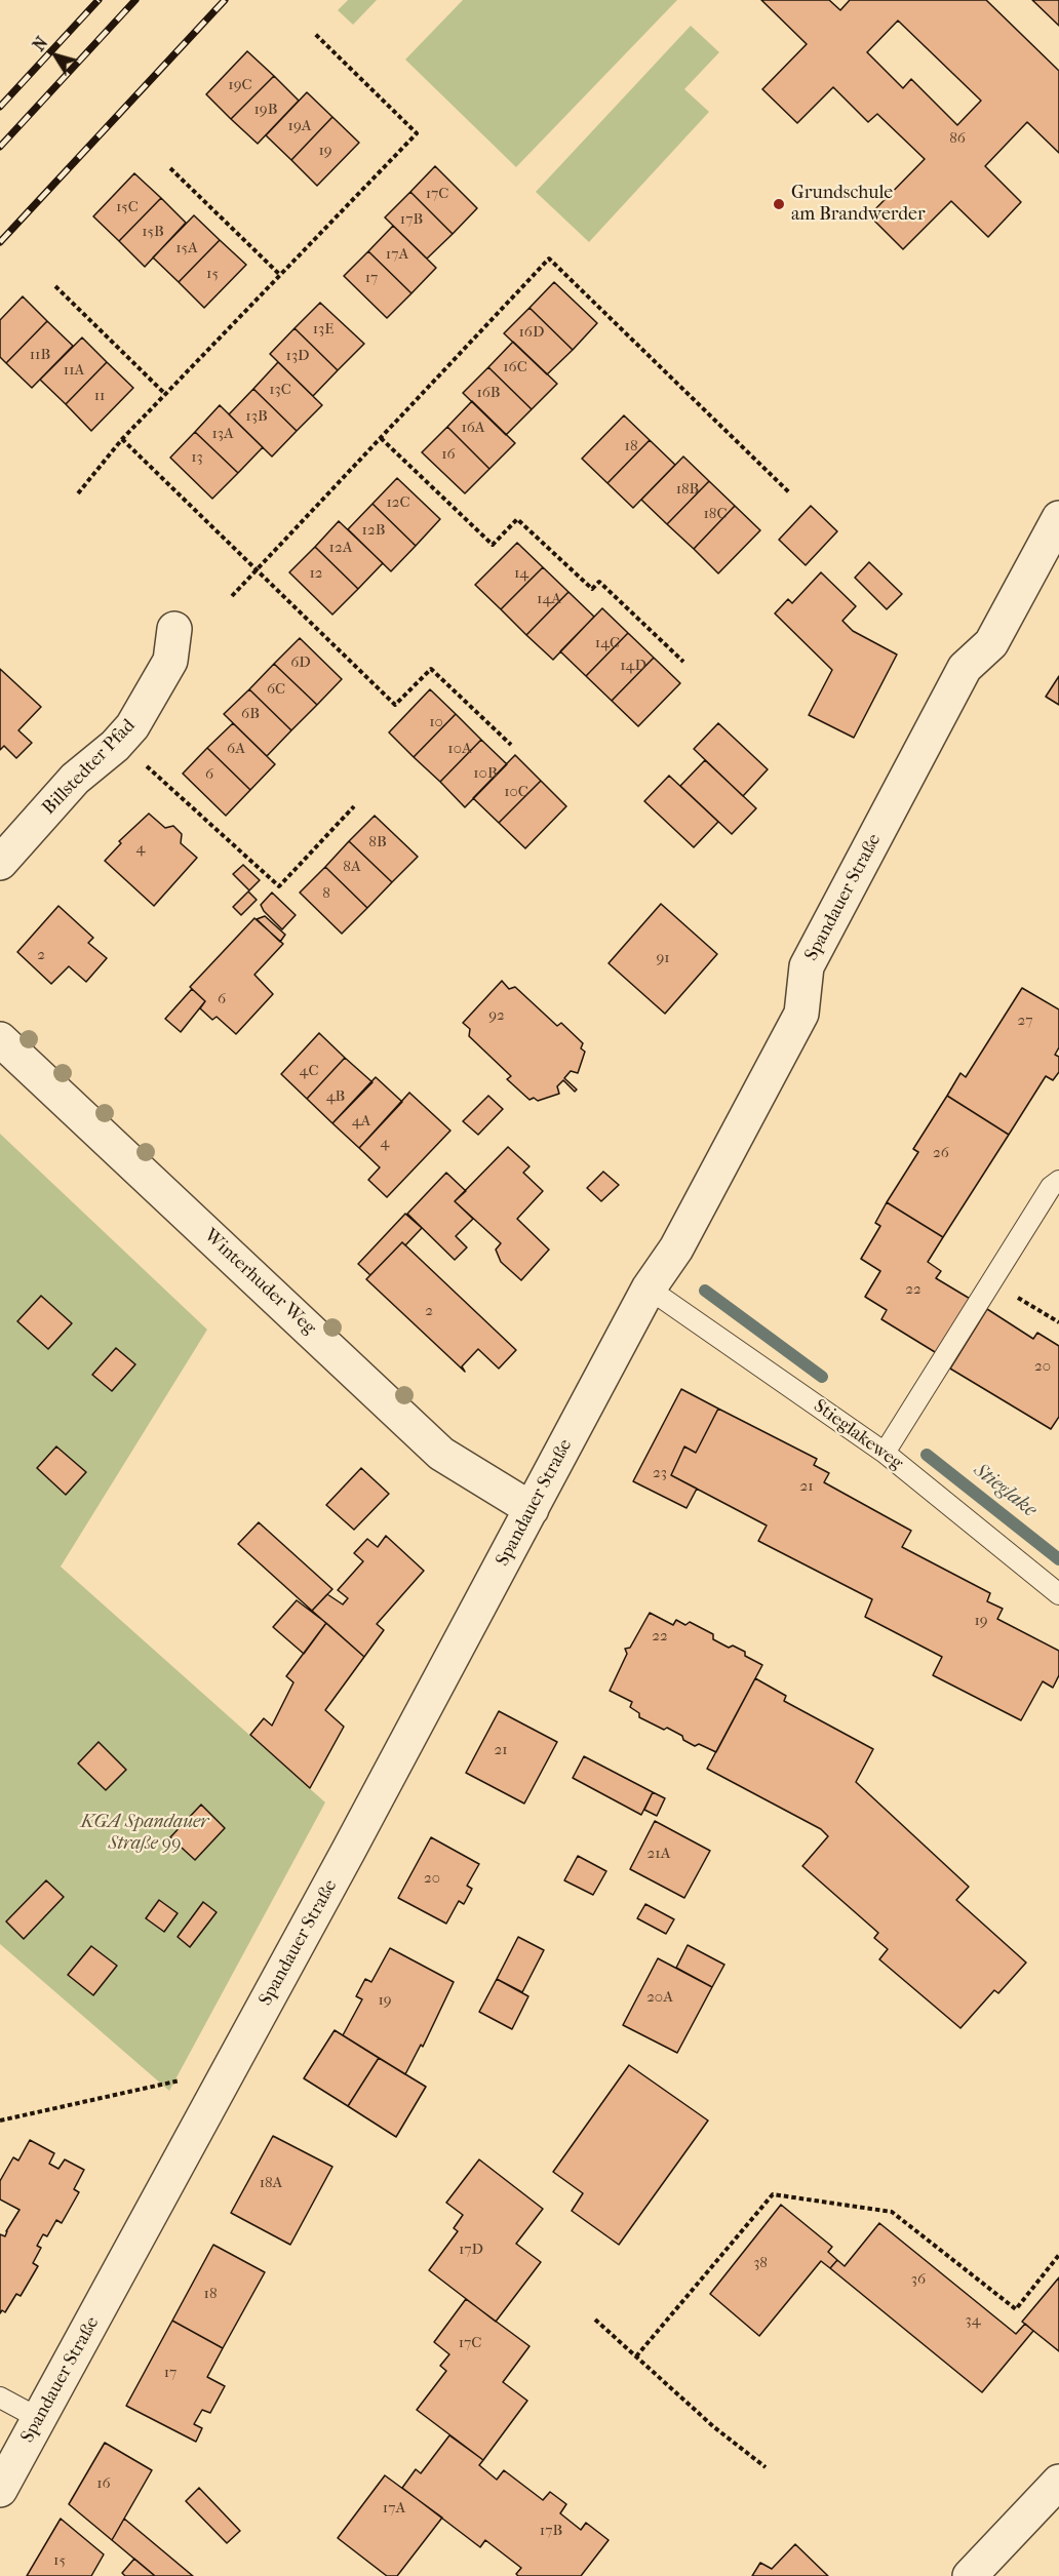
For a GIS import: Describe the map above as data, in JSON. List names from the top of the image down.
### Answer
{
  "streets": {
    "street": ["Billstedter Pfad", "Spandauer Straße", "Winterhuder Weg"],
    "lane": ["Stieglakeweg"]
  },
  "crossings": [
    ["Spandauer Straße", "Winterhuder Weg"],
    ["Spandauer Straße", "Stieglakeweg"]
  ],
  "water": ["Stieglake"],
  "parks": ["KGA Spandauer Straße 99"],
  "places": ["Grundschule am Brandwerder"],
  "house_numbers": [
    "19C",
    "19B",
    "19A",
    "86",
    "19",
    "17C",
    "15C",
    "17B",
    "15B",
    "15A",
    "17A",
    "15",
    "17",
    "13E",
    "16D",
    "11B",
    "13D",
    "16C",
    "11A",
    "13C",
    "16B",
    "11",
    "13B",
    "16A",
    "13A",
    "18",
    "16",
    "13",
    "18B",
    "12C",
    "18C",
    "12B",
    "12A",
    "12",
    "14",
    "14A",
    "14C",
    "6D",
    "14D",
    "6C",
    "6B",
    "10",
    "6A",
    "10A",
    "10B",
    "6",
    "10C",
    "8B",
    "4",
    "8A",
    "8",
    "2",
    "91",
    "6",
    "92",
    "27",
    "4C",
    "4B",
    "4A",
    "4",
    "26",
    "22",
    "2",
    "20",
    "23",
    "21",
    "19",
    "22",
    "21",
    "21A",
    "20",
    "20A",
    "19",
    "18A",
    "17D",
    "38",
    "36",
    "18",
    "34",
    "17C",
    "17",
    "16",
    "17A",
    "17B",
    "15"
  ],
  "north": "top left"
}
